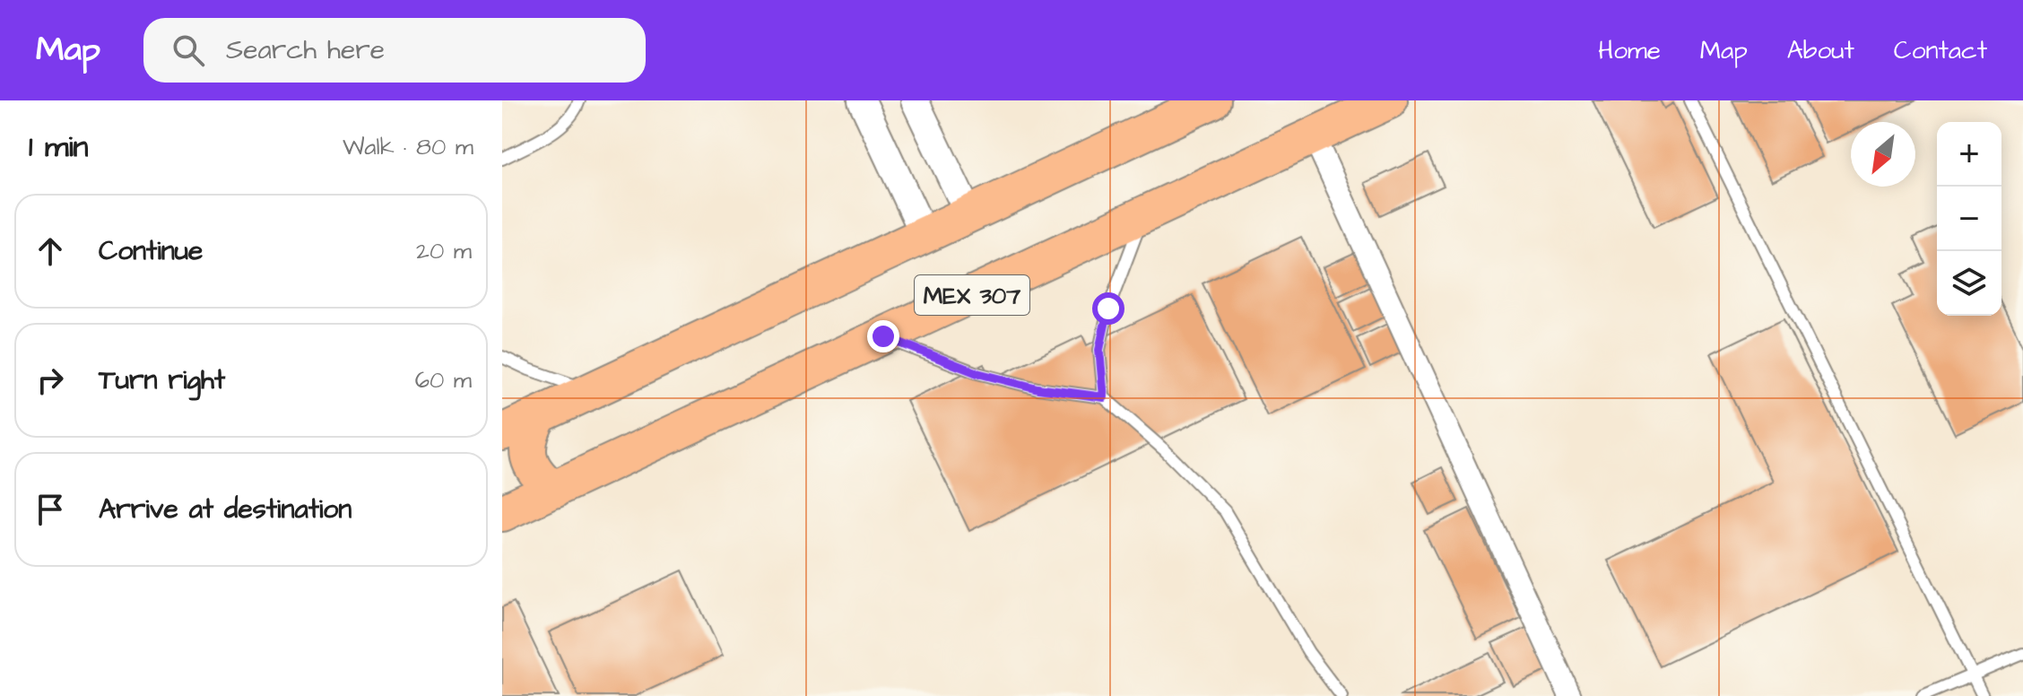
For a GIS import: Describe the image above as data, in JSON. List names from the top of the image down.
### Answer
{
  "streets": {
    "highway": ["MEX 307"]
  },
  "north": "bottom left",
  "page": {
    "header": "Map",
    "search": "Search here",
    "nav": [
      "Home",
      "Map",
      "About",
      "Contact"
    ],
    "heading": ["1 min", "Walk · 80 m"],
    "map_buttons": ["+", "−"],
    "list": [
      ["Continue", "20 m"],
      ["Turn right", "60 m"],
      "Arrive at destination"
    ]
  }
}
